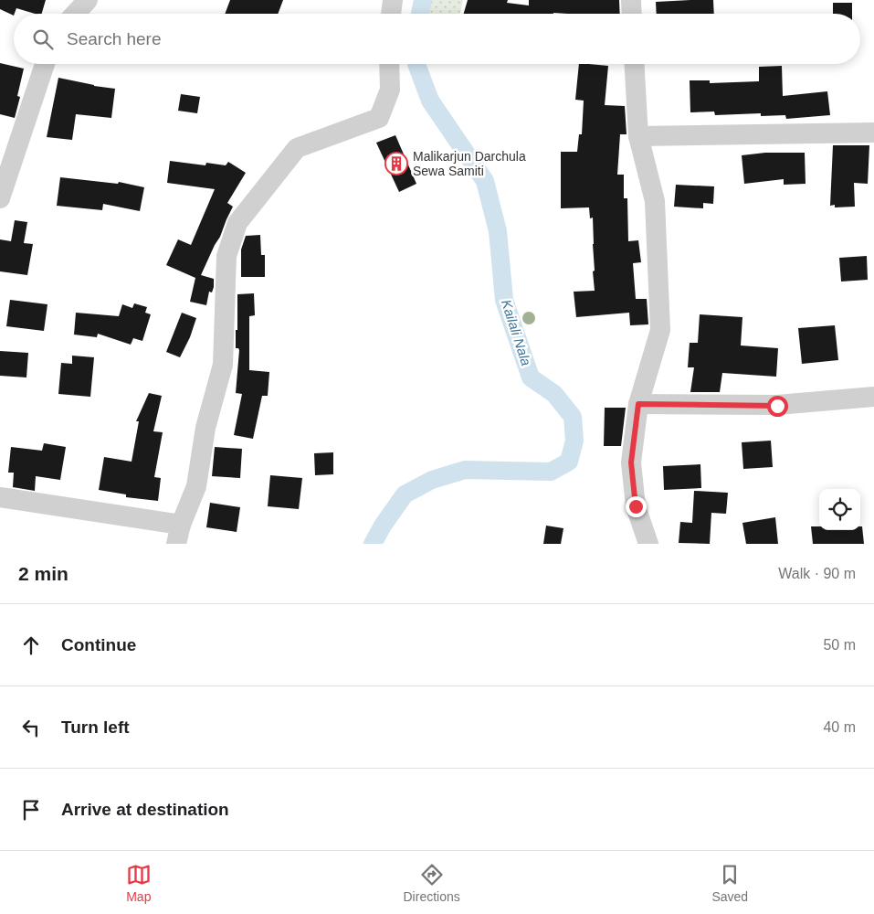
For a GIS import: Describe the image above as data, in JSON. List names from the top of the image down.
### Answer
{
  "water": ["Kailali Nala"],
  "places": {
    "building": ["Malikarjun Darchula Sewa Samiti"]
  },
  "page": {
    "search": "Search here",
    "heading": ["2 min", "Walk · 90 m"],
    "list": [
      ["Continue", "50 m"],
      ["Turn left", "40 m"],
      "Arrive at destination"
    ],
    "nav": ["Map", "Directions", "Saved"]
  }
}
